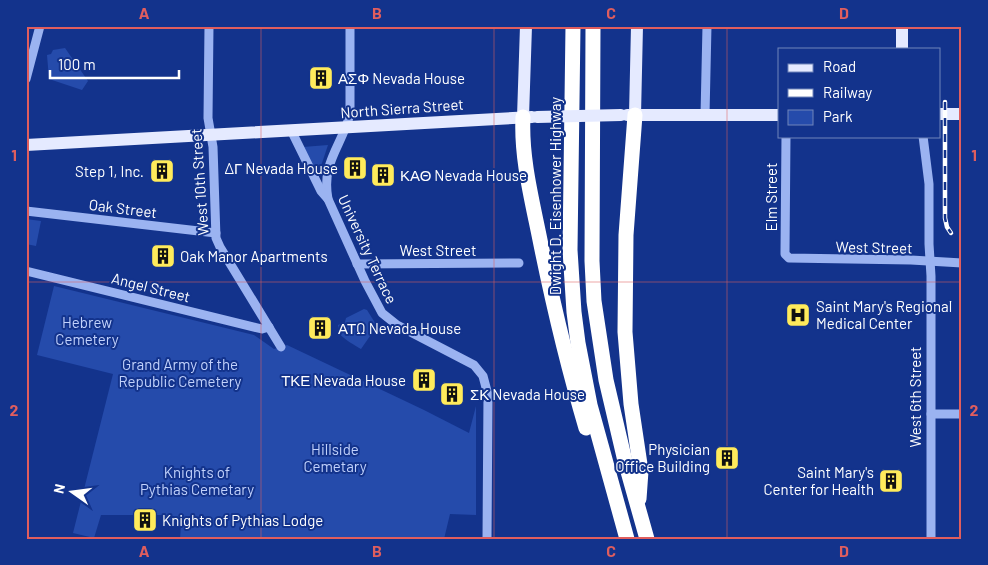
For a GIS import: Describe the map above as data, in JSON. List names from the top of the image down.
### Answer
{
  "streets": {
    "highway": ["Dwight D. Eisenhower Highway"],
    "main road": ["North Sierra Street"],
    "street": [
      "West 10th Street",
      "Elm Street",
      "Oak Street",
      "West Street",
      "University Terrace",
      "Angel Street",
      "West 6th Street"
    ]
  },
  "crossings": [
    ["North Sierra Street", "West 10th Street"],
    ["North Sierra Street", "University Terrace"],
    ["West 10th Street", "Oak Street"],
    ["West 10th Street", "Angel Street"],
    ["Elm Street", "West Street"],
    ["West Street", "University Terrace"],
    ["West Street", "West 6th Street"]
  ],
  "parks": [
    "Hebrew Cemetery",
    "Grand Army of the Republic Cemetery",
    "Hillside Cemetary",
    "Knights of Pythias Cemetary"
  ],
  "places": {
    "building": [
      "ΑΣΦ Nevada House",
      "ΔΓ Nevada House",
      "Step 1, Inc.",
      "ΚΑΘ Nevada House",
      "Oak Manor Apartments",
      "ΑΤΩ Nevada House",
      "ΤΚΕ Nevada House",
      "ΣΚ Nevada House",
      "Physician Office Building",
      "Saint Mary's Center for Health",
      "Knights of Pythias Lodge"
    ],
    "hospital": ["Saint Mary's Regional Medical Center"]
  },
  "legend": ["Road", "Railway", "Park"],
  "scale_bar": "100 m",
  "north": "left",
  "grid": {
    "columns": [
      "A",
      "B",
      "C",
      "D"
    ],
    "rows": ["1", "2"]
  }
}
